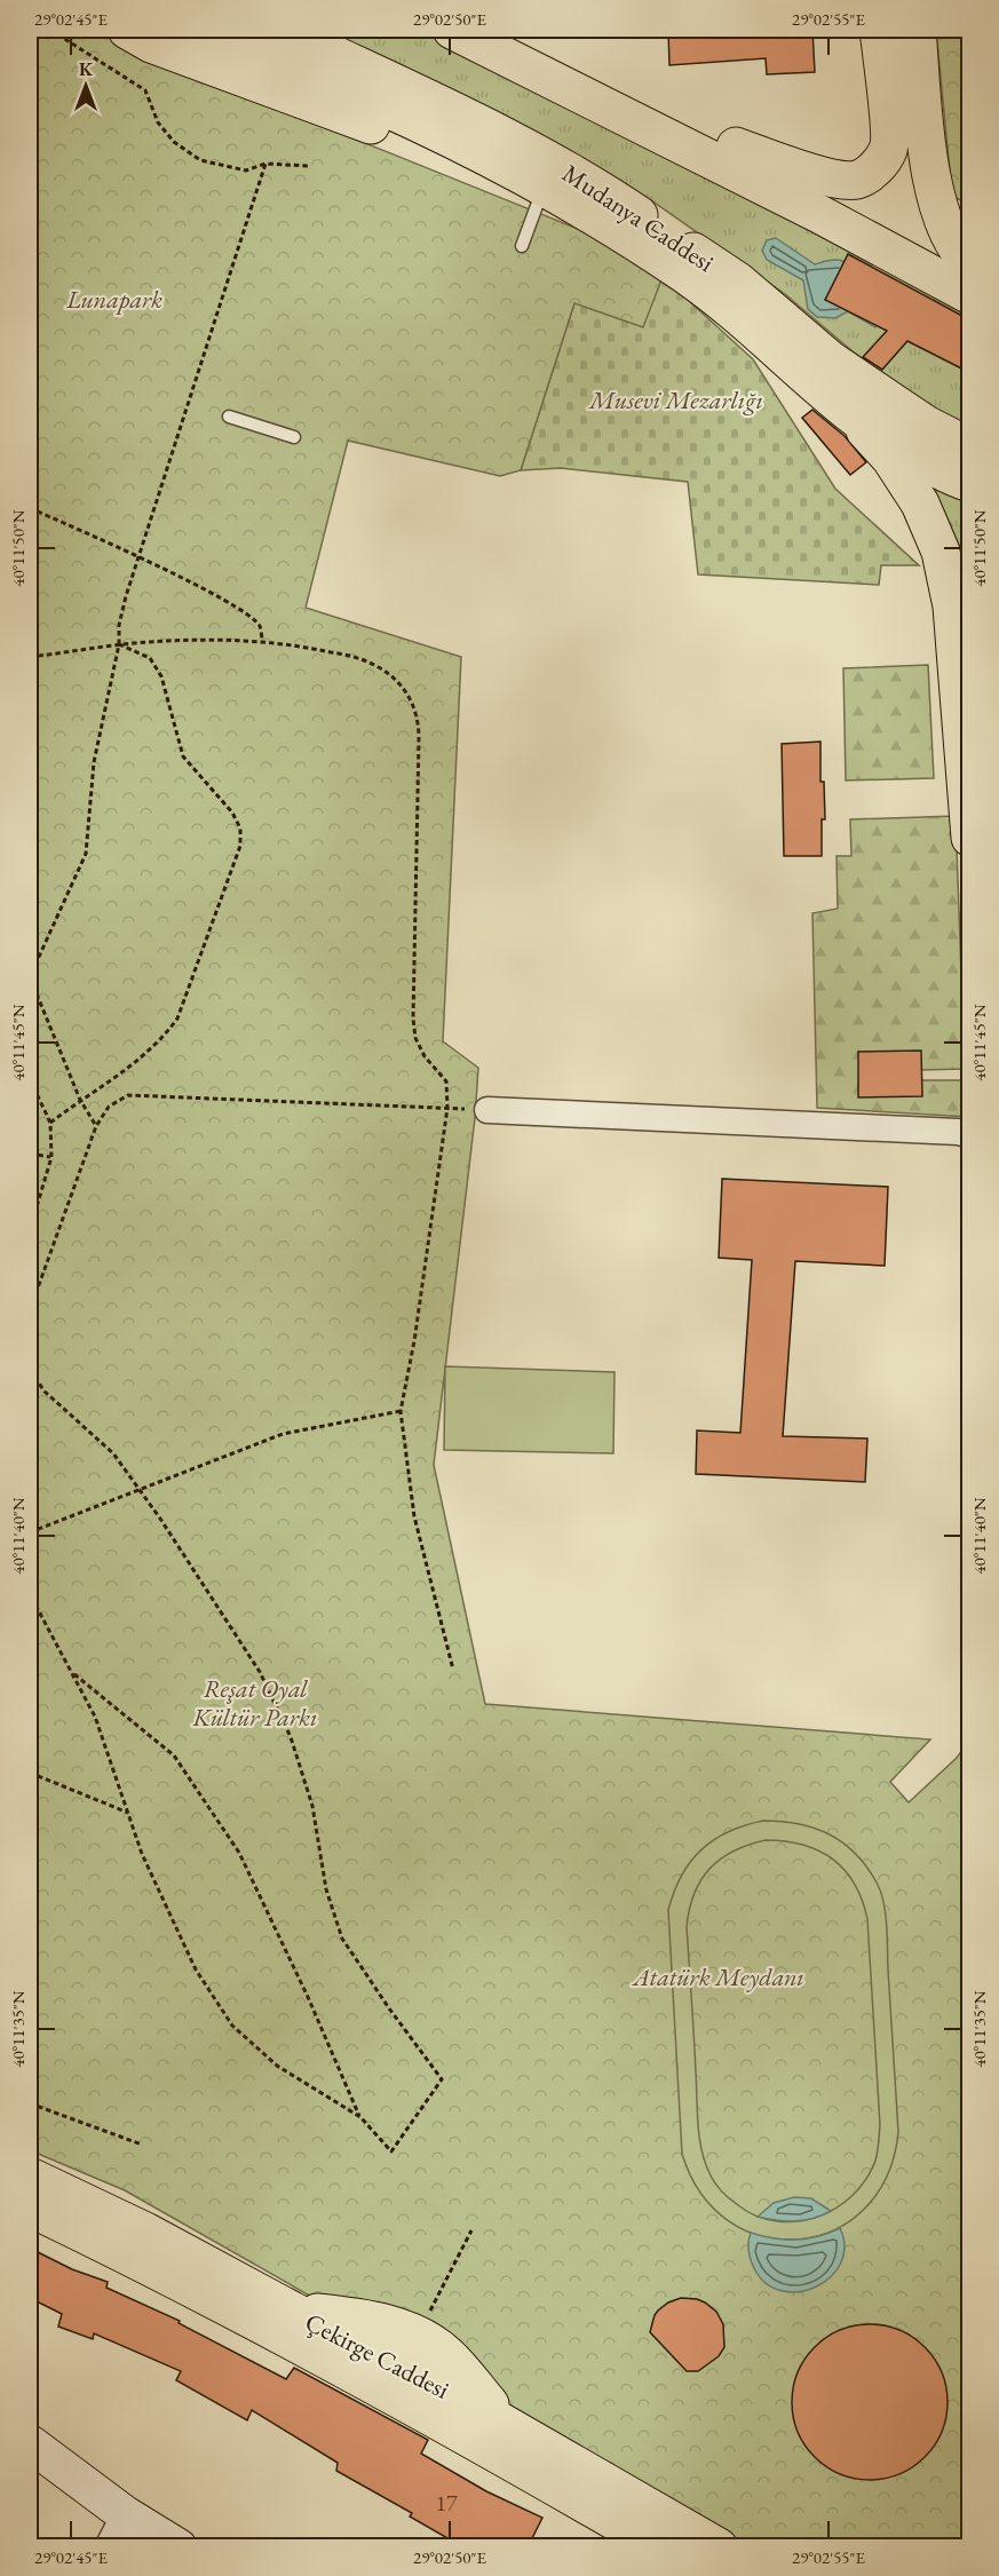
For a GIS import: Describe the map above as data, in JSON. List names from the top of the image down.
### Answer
{
  "streets": {
    "main road": ["Mudanya Caddesi", "Çekirge Caddesi"]
  },
  "parks": [
    "Lunapark",
    "Musevi Mezarlığı",
    "Reşat Oyal Kültür Parkı",
    "Atatürk Meydanı"
  ],
  "house_numbers": ["17"],
  "north": "top",
  "coordinates": [
    "29°02'45\"E",
    "29°02'50\"E",
    "29°02'55\"E",
    "40°11'50\"N",
    "40°11'45\"N",
    "40°11'40\"N",
    "40°11'35\"N"
  ]
}
